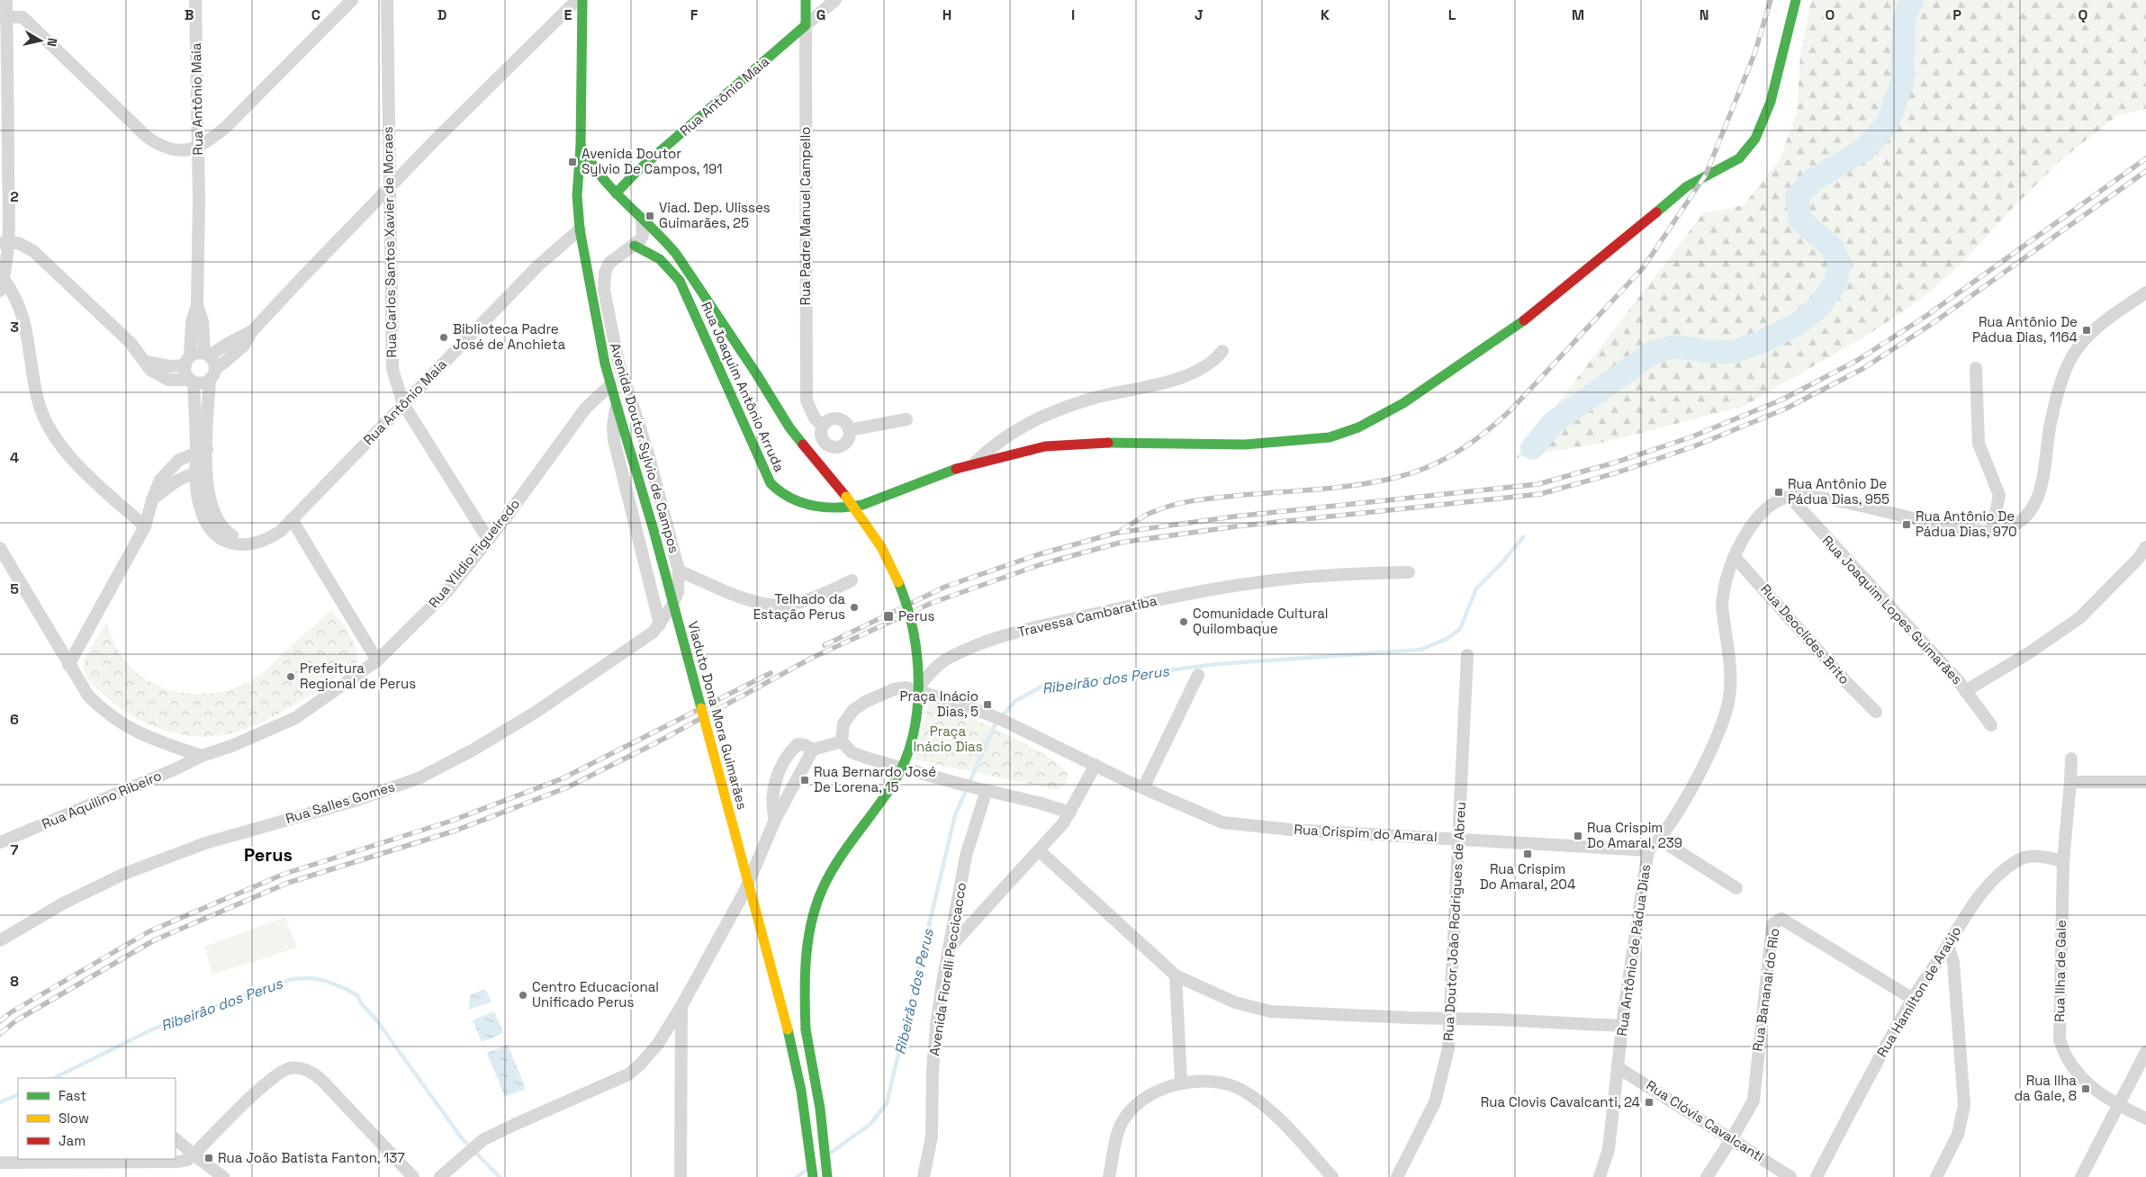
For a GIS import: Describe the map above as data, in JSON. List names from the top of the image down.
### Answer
{
  "streets": {
    "main road": [
      "Rua Antônio Maia",
      "Rua Padre Manuel Campello",
      "Rua Joaquim Antônio Arruda",
      "Avenida Doutor Sylvio de Campos",
      "Viaduto Dona Mora Guimarães"
    ],
    "street": [
      "Rua Carlos Santos Xavier de Moraes",
      "Rua Ylídio Figueiredo",
      "Rua Joaquim Lopes Guimarães",
      "Travessa Cambaratiba",
      "Rua Deoclídes Brito",
      "Rua Aquilino Ribeiro",
      "Rua Salles Gomes",
      "Rua Crispim do Amaral",
      "Rua Doutor João Rodrigues de Abreu",
      "Rua Antônio de Pádua Dias",
      "Avenida Fiorelli Peccicacco",
      "Rua Ilha de Gale",
      "Rua Bananal do Rio",
      "Rua Hamilton de Araújo",
      "Rua Clóvis Cavalcanti"
    ]
  },
  "crossings": [
    ["Rua Antônio Maia", "Rua Padre Manuel Campello"],
    ["Rua Antônio Maia", "Rua Carlos Santos Xavier de Moraes"],
    ["Rua Antônio Maia", "Avenida Doutor Sylvio de Campos"],
    ["Rua Carlos Santos Xavier de Moraes", "Rua Ylídio Figueiredo"],
    ["Rua Joaquim Antônio Arruda", "Avenida Doutor Sylvio de Campos"],
    ["Avenida Doutor Sylvio de Campos", "Rua Ylídio Figueiredo"],
    ["Avenida Doutor Sylvio de Campos", "Viaduto Dona Mora Guimarães"],
    ["Avenida Doutor Sylvio de Campos", "Rua Salles Gomes"],
    ["Rua Ylídio Figueiredo", "Rua Aquilino Ribeiro"],
    ["Rua Joaquim Lopes Guimarães", "Rua Antônio de Pádua Dias"],
    ["Rua Deoclídes Brito", "Rua Antônio de Pádua Dias"],
    ["Rua Crispim do Amaral", "Rua Doutor João Rodrigues de Abreu"],
    ["Rua Crispim do Amaral", "Rua Antônio de Pádua Dias"],
    ["Rua Antônio de Pádua Dias", "Rua Clóvis Cavalcanti"],
    ["Rua Ilha de Gale", "Rua Hamilton de Araújo"],
    ["Rua Bananal do Rio", "Rua Hamilton de Araújo"],
    ["Rua Bananal do Rio", "Rua Clóvis Cavalcanti"]
  ],
  "districts": ["Perus"],
  "water": ["Ribeirão dos Perus"],
  "parks": ["Praça Inácio Dias"],
  "places": {
    "transit": [
      "Avenida Doutor Sylvio De Campos, 191",
      "Viad. Dep. Ulisses Guimarães, 25",
      "Rua Antônio De Pádua Dias, 1164",
      "Rua Antônio De Pádua Dias, 955",
      "Rua Antônio De Pádua Dias, 970",
      "Perus",
      "Praça Inácio Dias, 5",
      "Rua Bernardo José De Lorena, 15",
      "Rua Crispim Do Amaral, 239",
      "Rua Crispim Do Amaral, 204",
      "Rua Ilha da Gale, 8",
      "Rua Clovis Cavalcanti, 24",
      "Rua João Batista Fanton, 137"
    ],
    "other": [
      "Biblioteca Padre José de Anchieta",
      "Telhado da Estação Perus",
      "Comunidade Cultural Quilombaque",
      "Prefeitura Regional de Perus",
      "Centro Educacional Unificado Perus"
    ]
  },
  "legend": ["Fast", "Slow", "Jam"],
  "north": "right",
  "grid": {
    "columns": [
      "B",
      "C",
      "D",
      "E",
      "F",
      "G",
      "H",
      "I",
      "J",
      "K",
      "L",
      "M",
      "N",
      "O",
      "P",
      "Q"
    ],
    "rows": [
      "2",
      "3",
      "4",
      "5",
      "6",
      "7",
      "8"
    ]
  }
}
